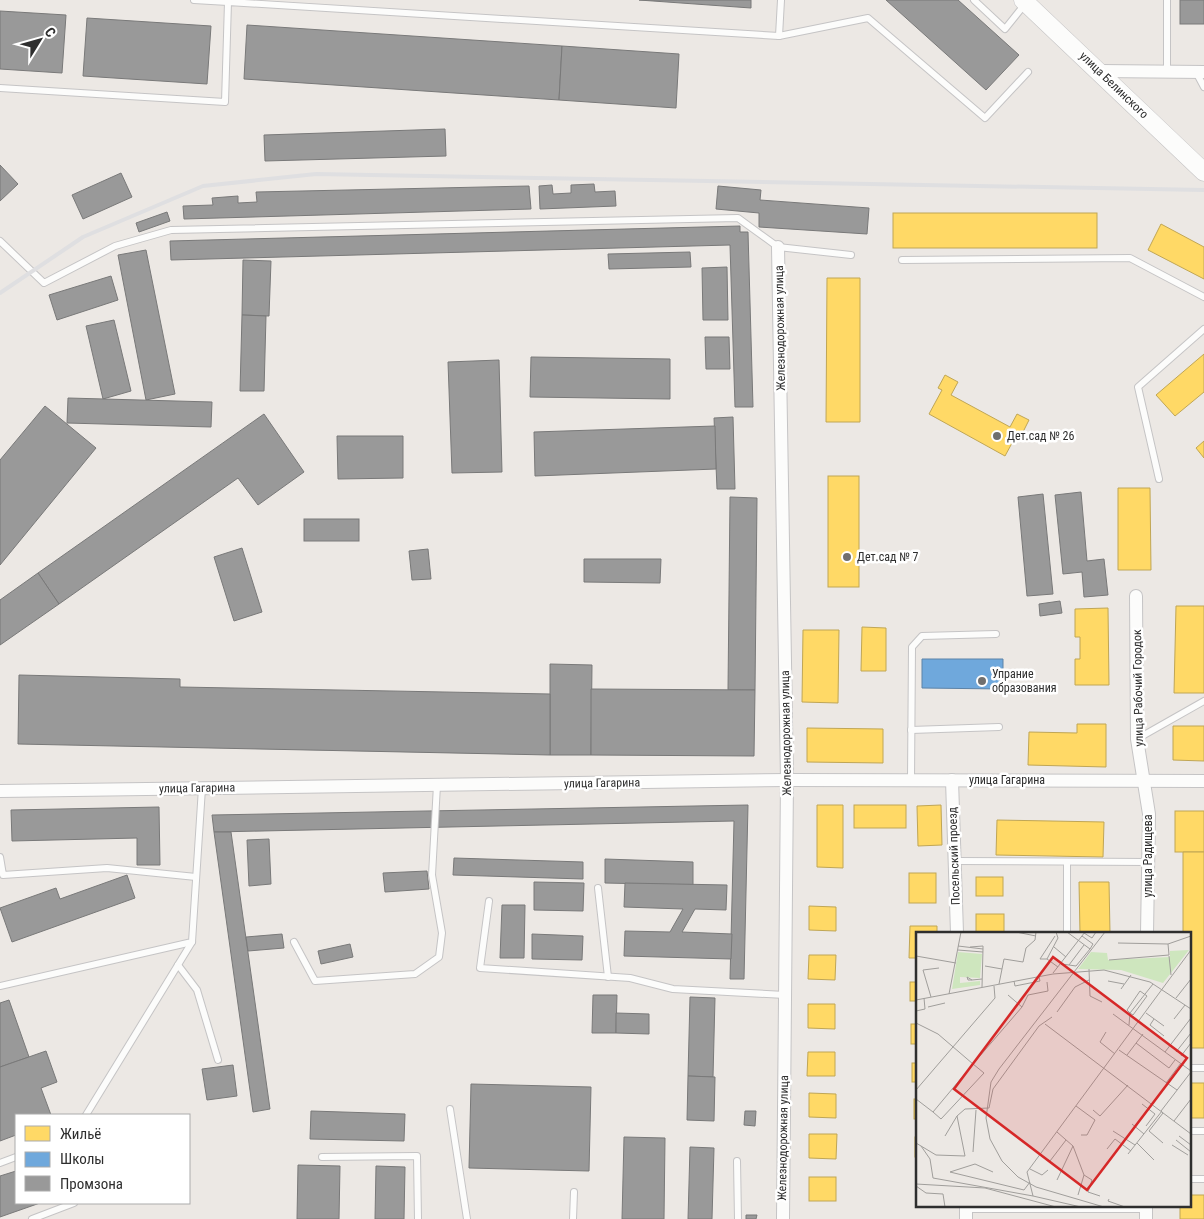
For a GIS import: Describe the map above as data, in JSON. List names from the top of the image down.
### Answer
{
  "streets": {
    "street": [
      "улица Белинского",
      "Железнодорожная улица",
      "улица Рабочий Городок",
      "улица Гагарина",
      "Посельский проезд",
      "улица Радищева"
    ]
  },
  "crossings": [
    ["Железнодорожная улица", "улица Гагарина"],
    ["улица Рабочий Городок", "улица Гагарина"],
    ["улица Рабочий Городок", "улица Радищева"],
    ["улица Гагарина", "Посельский проезд"],
    ["улица Гагарина", "улица Радищева"]
  ],
  "places": ["Дет.сад № 26", "Дет.сад № 7", "Упрание образования"],
  "legend": ["Жильё", "Школы", "Промзона"],
  "north": "top right"
}
